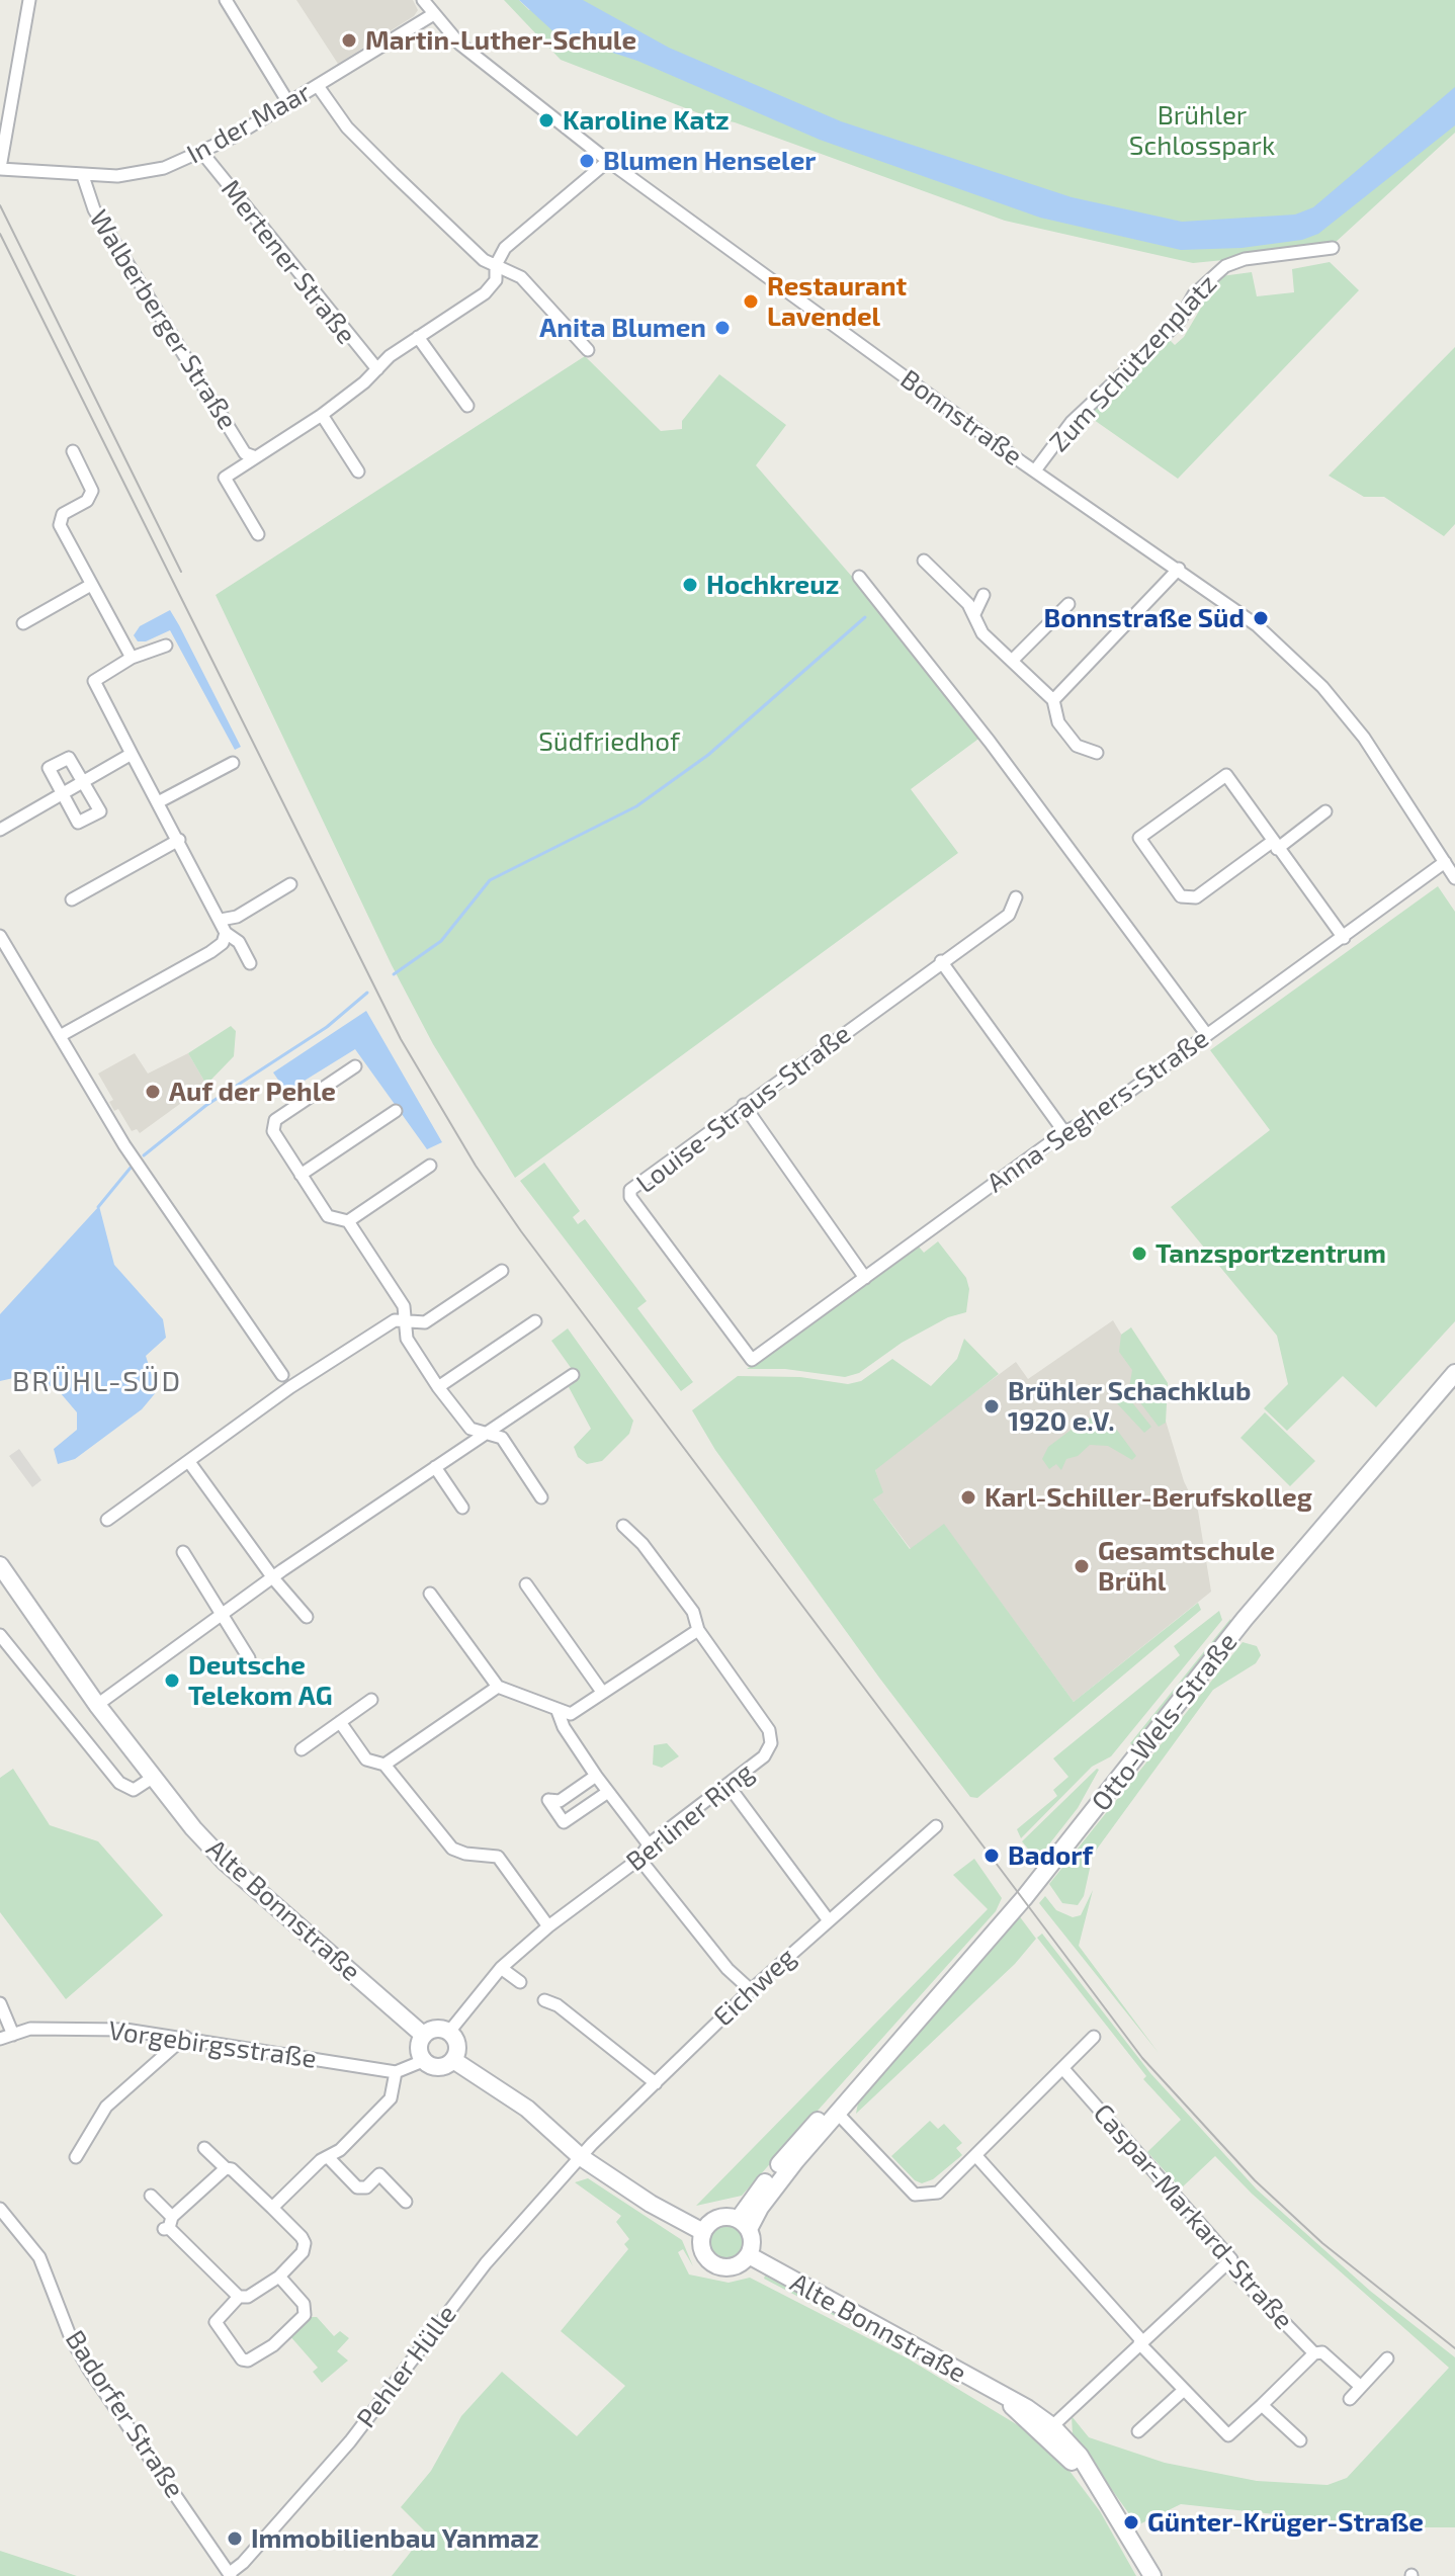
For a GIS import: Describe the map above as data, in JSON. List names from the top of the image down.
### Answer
{
  "streets": {
    "main road": ["Otto-Wels-Straße", "Alte Bonnstraße"],
    "street": [
      "In der Maar",
      "Mertener Straße",
      "Walberberger Straße",
      "Zum Schützenplatz",
      "Bonnstraße",
      "Louise-Straus-Straße",
      "Anna-Seghers-Straße",
      "Berliner Ring",
      "Eichweg",
      "Vorgebirgsstraße",
      "Caspar-Markard-Straße",
      "Pehler Hülle",
      "Badorfer Straße"
    ]
  },
  "crossings": [
    ["In der Maar", "Mertener Straße"],
    ["In der Maar", "Walberberger Straße"],
    ["In der Maar", "Bonnstraße"],
    ["Zum Schützenplatz", "Bonnstraße"],
    ["Bonnstraße", "Anna-Seghers-Straße"],
    ["Louise-Straus-Straße", "Anna-Seghers-Straße"],
    ["Otto-Wels-Straße", "Alte Bonnstraße"],
    ["Berliner Ring", "Alte Bonnstraße"],
    ["Eichweg", "Pehler Hülle"],
    ["Pehler Hülle", "Badorfer Straße"]
  ],
  "districts": ["BRÜHL-SÜD"],
  "parks": ["Brühler Schlosspark", "Südfriedhof"],
  "places": [
    "Martin-Luther-Schule",
    "Karoline Katz",
    "Blumen Henseler",
    "Restaurant Lavendel",
    "Anita Blumen",
    "Hochkreuz",
    "Bonnstraße Süd",
    "Auf der Pehle",
    "Tanzsportzentrum",
    "Brühler Schachklub 1920 e.V.",
    "Karl-Schiller-Berufskolleg",
    "Gesamtschule Brühl",
    "Deutsche Telekom AG",
    "Badorf",
    "Günter-Krüger-Straße",
    "Immobilienbau Yanmaz"
  ]
}
